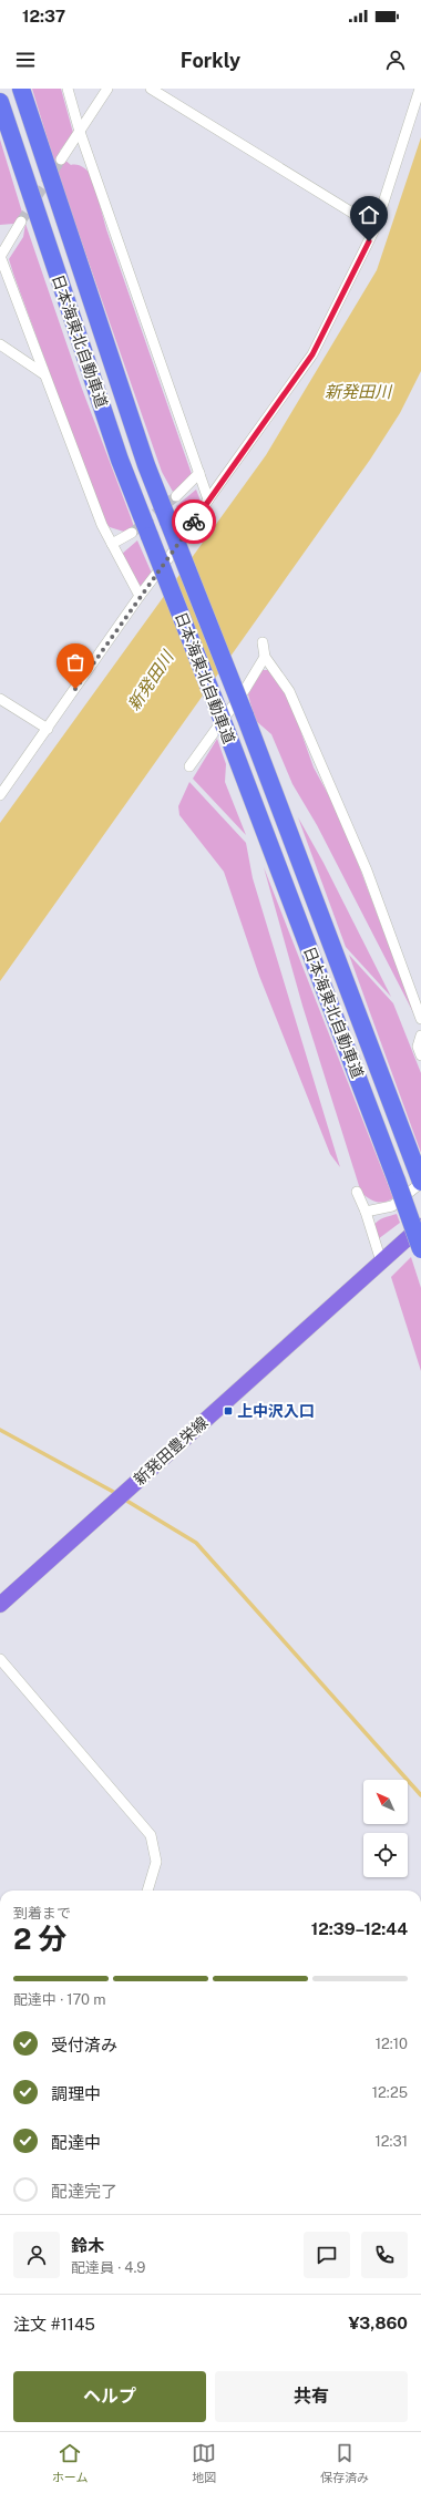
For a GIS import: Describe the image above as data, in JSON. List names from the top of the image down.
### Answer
{
  "streets": {
    "highway": ["日本海東北自動車道"],
    "main road": ["新発田豊栄線"]
  },
  "water": ["新発田川"],
  "places": {
    "transit": ["上中沢入口"]
  },
  "north": "top left",
  "page": {
    "status": "12:37",
    "header": "Forkly",
    "heading": ["2 分", "到着まで", "12:39–12:44"],
    "panel": [
      "鈴木",
      "配達員 · 4.9",
      "注文 #1145",
      "¥3,860"
    ],
    "bar": "配達中 · 170 m",
    "list": [
      ["受付済み", "12:10"],
      ["調理中", "12:25"],
      ["配達中", "12:31"],
      "配達完了"
    ],
    "buttons": ["ヘルプ", "共有"],
    "tabs": ["ホーム", "地図", "保存済み"]
  }
}
